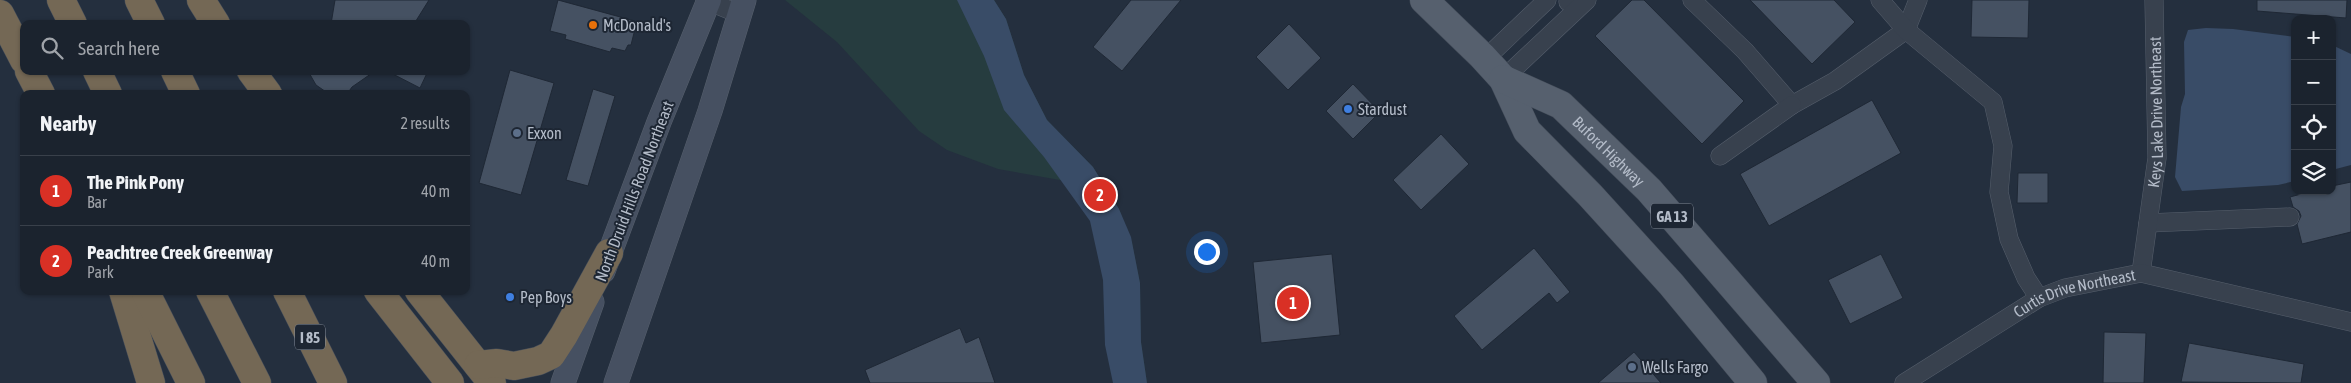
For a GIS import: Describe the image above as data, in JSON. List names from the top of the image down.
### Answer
{
  "streets": {
    "highway": ["I 85"],
    "main road": ["Buford Highway", "North Druid Hills Road Northeast", "GA 13"],
    "street": ["Keys Lake Drive Northeast", "Curtis Drive Northeast"]
  },
  "crossings": [
    ["Keys Lake Drive Northeast", "Curtis Drive Northeast"]
  ],
  "places": [
    "McDonald's",
    "Stardust",
    "Exxon",
    "Pep Boys",
    "Wells Fargo"
  ],
  "page": {
    "map_buttons": ["+", "−"],
    "search": "Search here",
    "heading": ["Nearby", "2 results"],
    "list": [
      {
        "mark": "1",
        "name": "The Pink Pony",
        "note": "Bar",
        "value": "40 m"
      },
      {
        "mark": "2",
        "name": "Peachtree Creek Greenway",
        "note": "Park",
        "value": "40 m"
      }
    ],
    "pins": ["2", "1"]
  }
}
